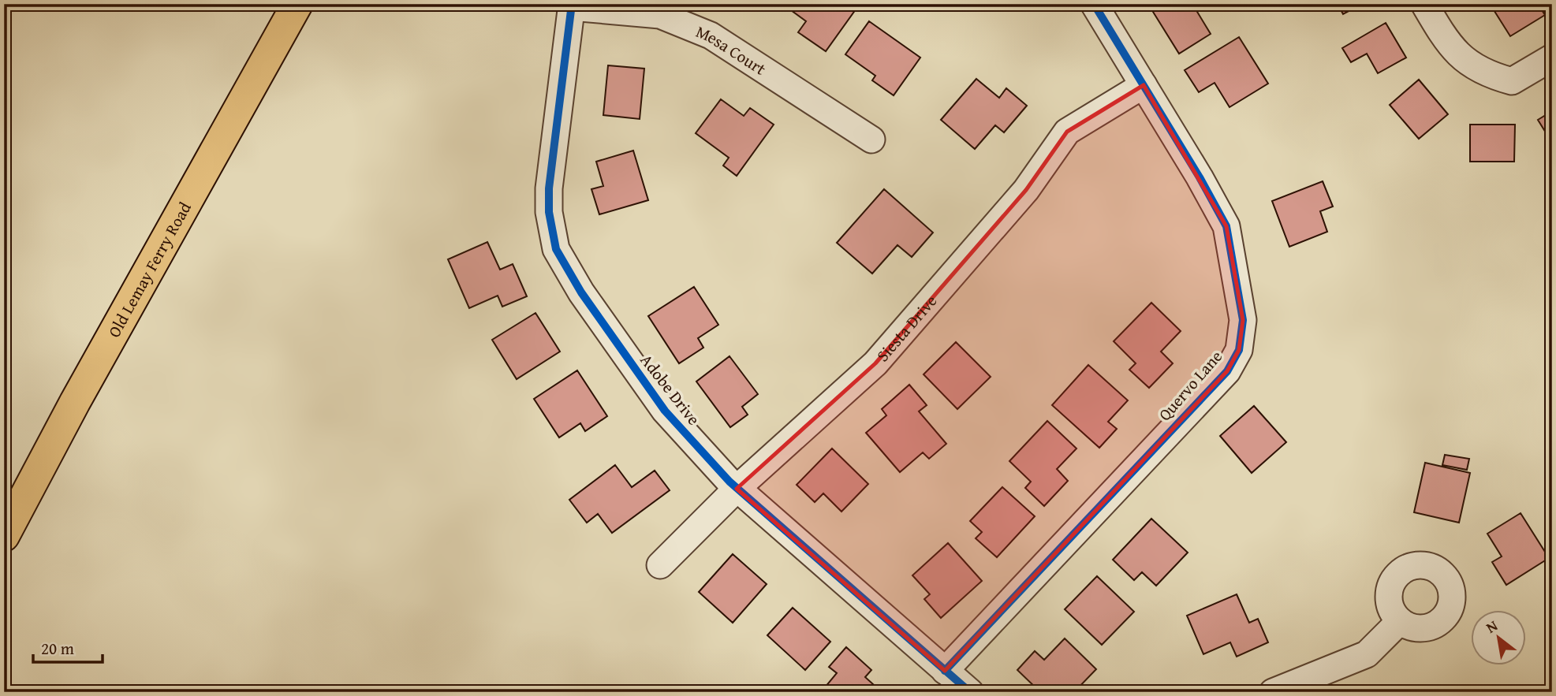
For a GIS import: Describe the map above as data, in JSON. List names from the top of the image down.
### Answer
{
  "streets": {
    "main road": ["Old Lemay Ferry Road"],
    "street": [
      "Mesa Court",
      "Siesta Drive",
      "Quervo Lane",
      "Adobe Drive"
    ]
  },
  "crossings": [
    ["Mesa Court", "Adobe Drive"],
    ["Siesta Drive", "Quervo Lane"],
    ["Siesta Drive", "Adobe Drive"],
    ["Quervo Lane", "Adobe Drive"]
  ],
  "scale_bar": "20 m",
  "north": "top left"
}
